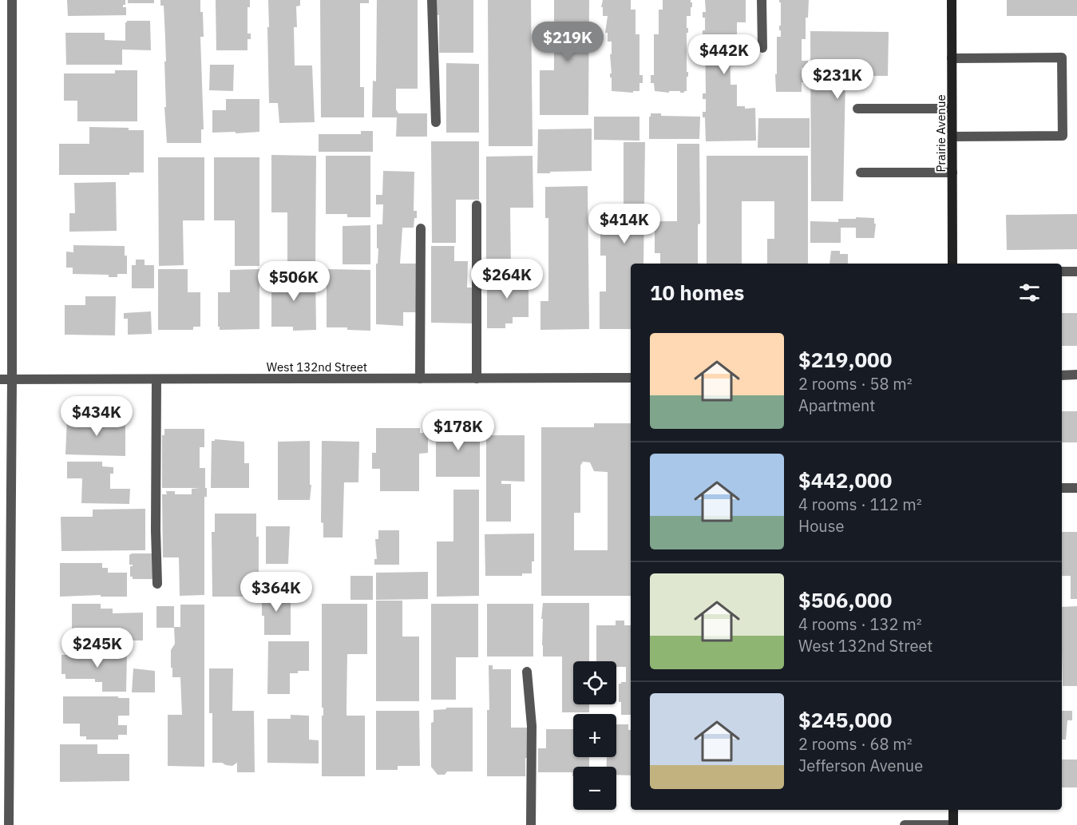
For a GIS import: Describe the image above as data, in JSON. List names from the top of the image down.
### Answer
{
  "streets": {
    "main road": ["Prairie Avenue"],
    "street": ["West 132nd Street"]
  },
  "page": {
    "price": [
      "$219K",
      "$442K",
      "$231K",
      "$414K",
      "$264K",
      "$506K",
      "$434K",
      "$178K",
      "$364K",
      "$245K"
    ],
    "heading": "10 homes",
    "list": [
      {
        "name": "$219,000",
        "note": "2 rooms · 58 m² · Apartment"
      },
      {
        "name": "$442,000",
        "note": "4 rooms · 112 m² · House"
      },
      {
        "name": "$506,000",
        "note": "4 rooms · 132 m² · West 132nd Street"
      },
      {
        "name": "$245,000",
        "note": "2 rooms · 68 m² · Jefferson Avenue"
      }
    ],
    "map_buttons": ["+", "−"]
  }
}
